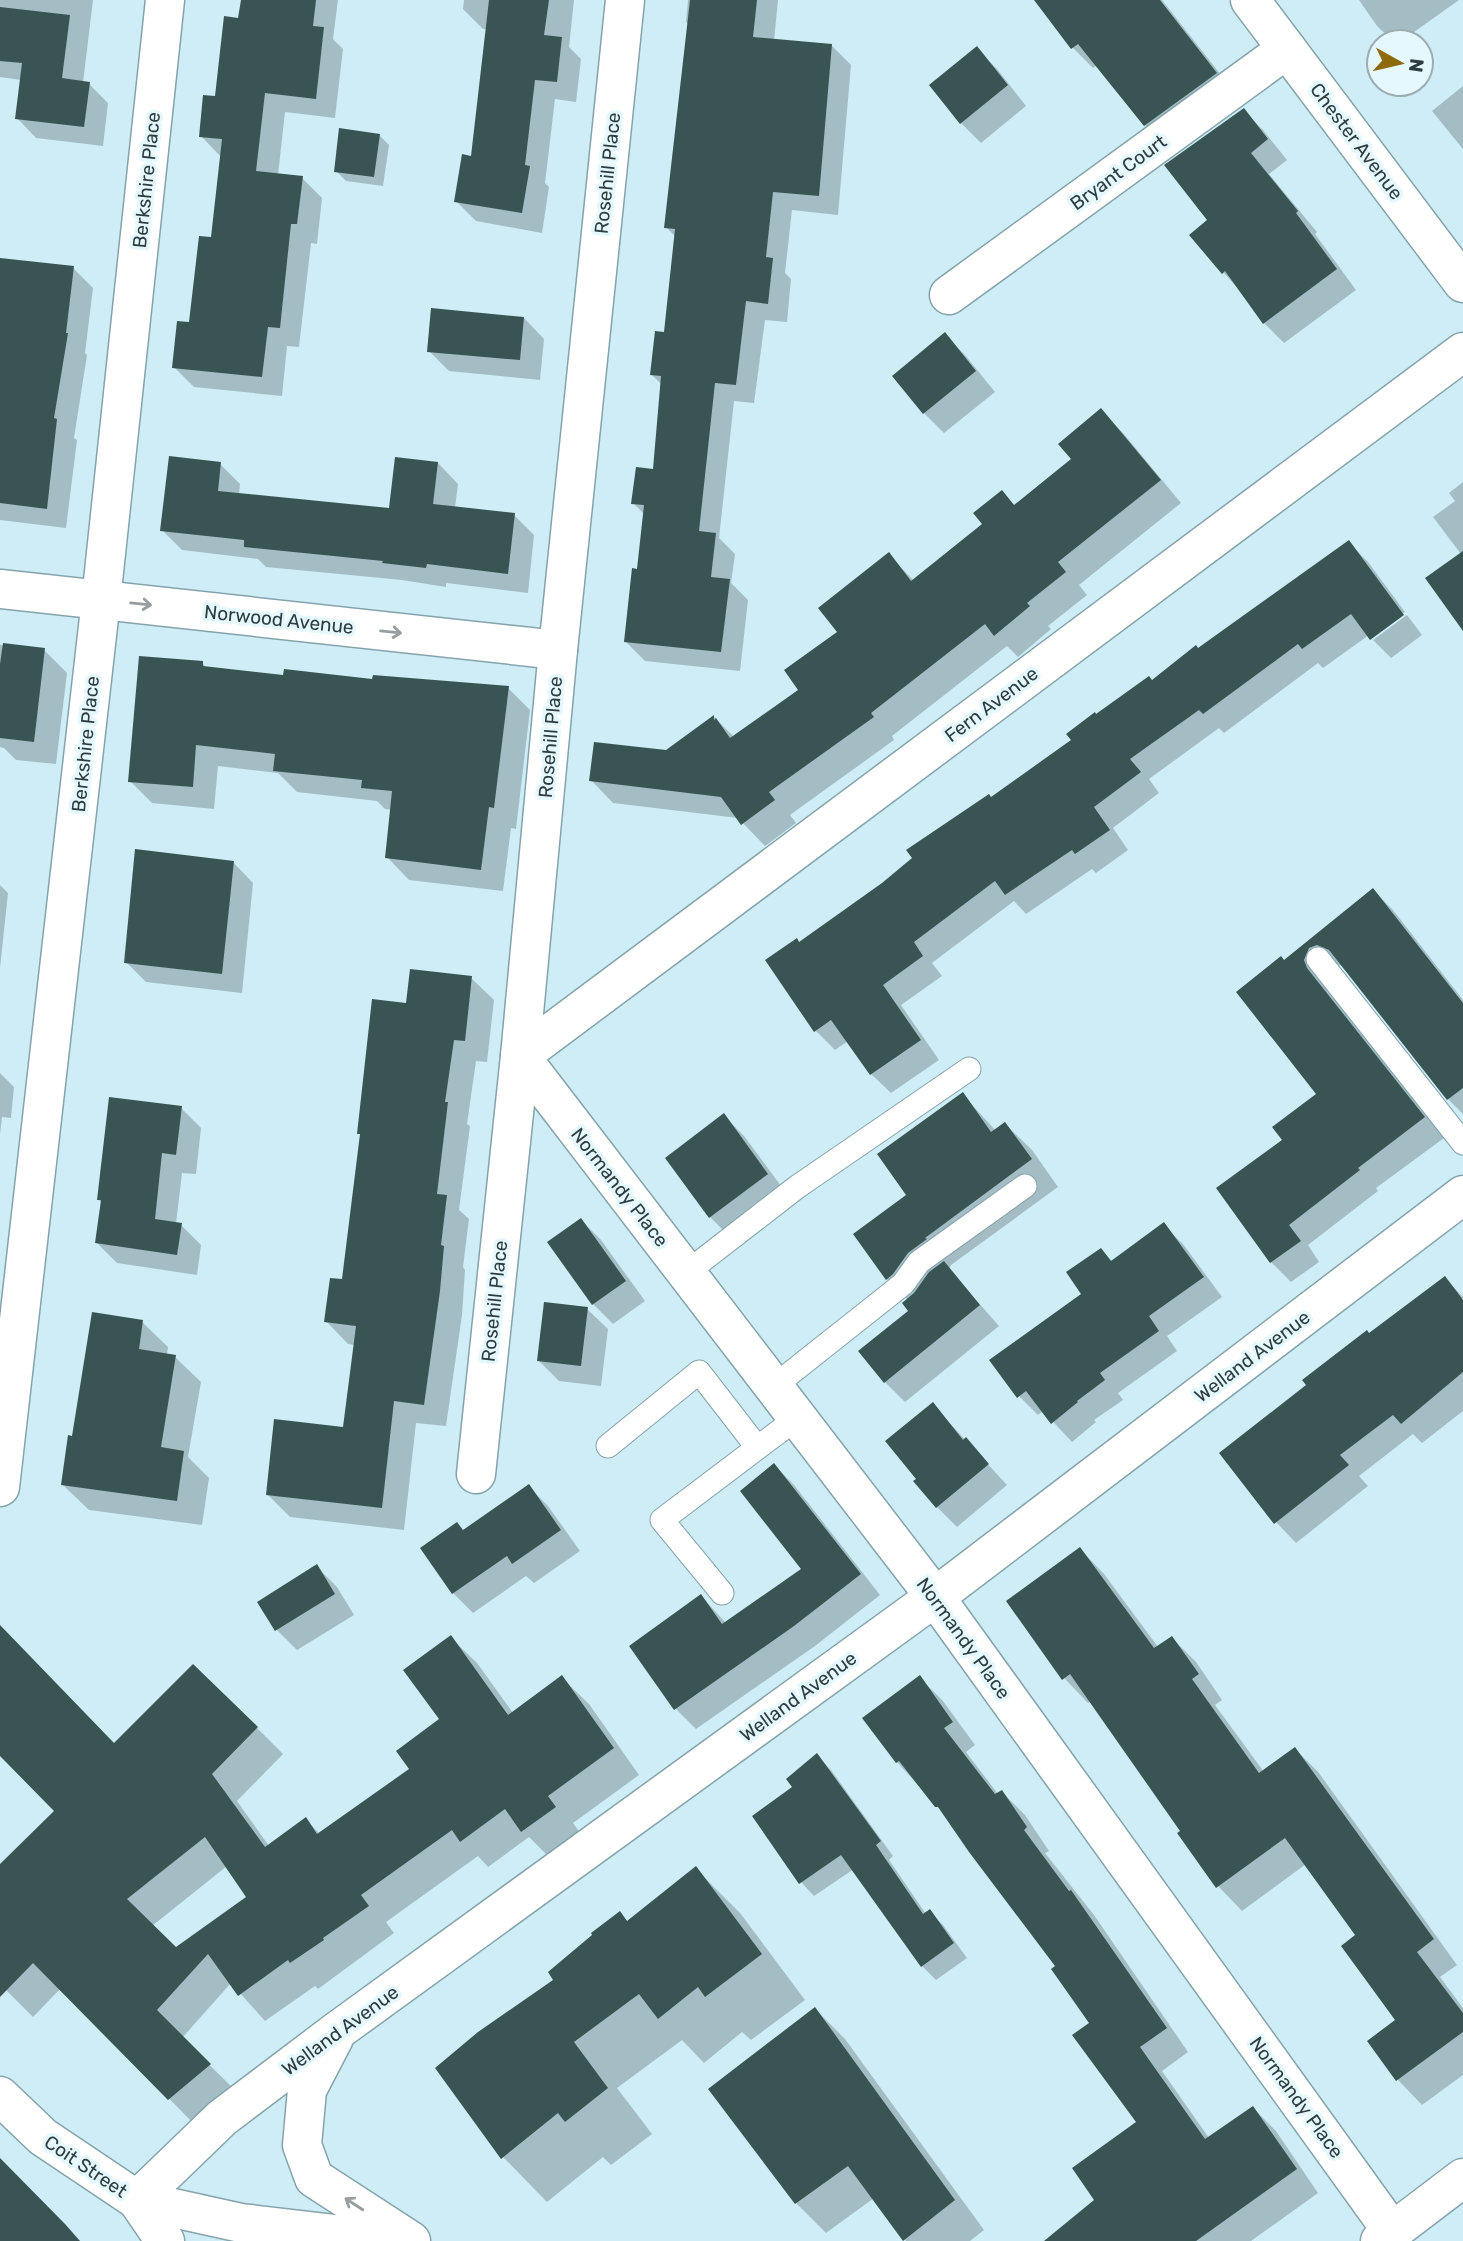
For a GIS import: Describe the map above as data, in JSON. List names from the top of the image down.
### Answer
{
  "streets": {
    "street": [
      "Chester Avenue",
      "Bryant Court",
      "Rosehill Place",
      "Berkshire Place",
      "Norwood Avenue",
      "Fern Avenue",
      "Normandy Place",
      "Welland Avenue",
      "Coit Street"
    ]
  },
  "crossings": [
    ["Chester Avenue", "Bryant Court"],
    ["Rosehill Place", "Norwood Avenue"],
    ["Rosehill Place", "Fern Avenue"],
    ["Rosehill Place", "Normandy Place"],
    ["Berkshire Place", "Norwood Avenue"],
    ["Fern Avenue", "Normandy Place"],
    ["Normandy Place", "Welland Avenue"],
    ["Welland Avenue", "Coit Street"]
  ],
  "one_way": ["Norwood Avenue"],
  "north": "right"
}
